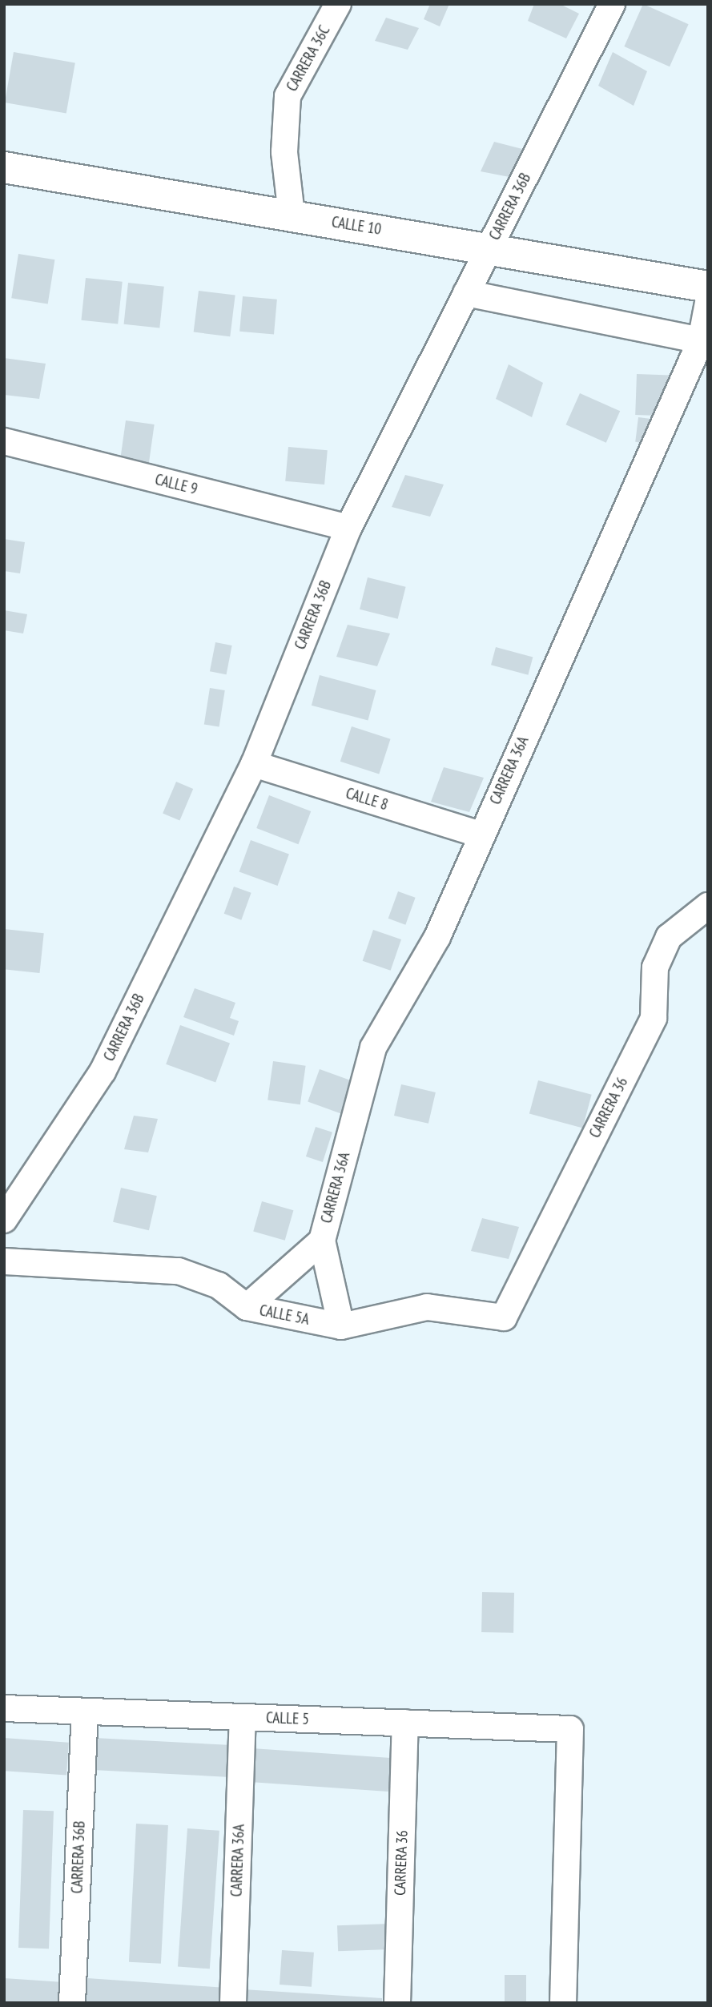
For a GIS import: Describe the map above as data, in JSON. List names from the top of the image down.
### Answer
{
  "streets": {
    "street": [
      "CARRERA 36C",
      "CARRERA 36B",
      "CALLE 10",
      "CALLE 9",
      "CARRERA 36A",
      "CALLE 8",
      "CARRERA 36",
      "CALLE 5A",
      "CALLE 5"
    ]
  },
  "crossings": [
    ["CARRERA 36C", "CALLE 10"],
    ["CARRERA 36B", "CALLE 10"],
    ["CARRERA 36B", "CALLE 9"],
    ["CARRERA 36B", "CALLE 8"],
    ["CARRERA 36B", "CALLE 5"],
    ["CARRERA 36A", "CALLE 8"],
    ["CARRERA 36A", "CALLE 5A"],
    ["CARRERA 36A", "CALLE 5"],
    ["CARRERA 36", "CALLE 5A"],
    ["CARRERA 36", "CALLE 5"]
  ]
}
